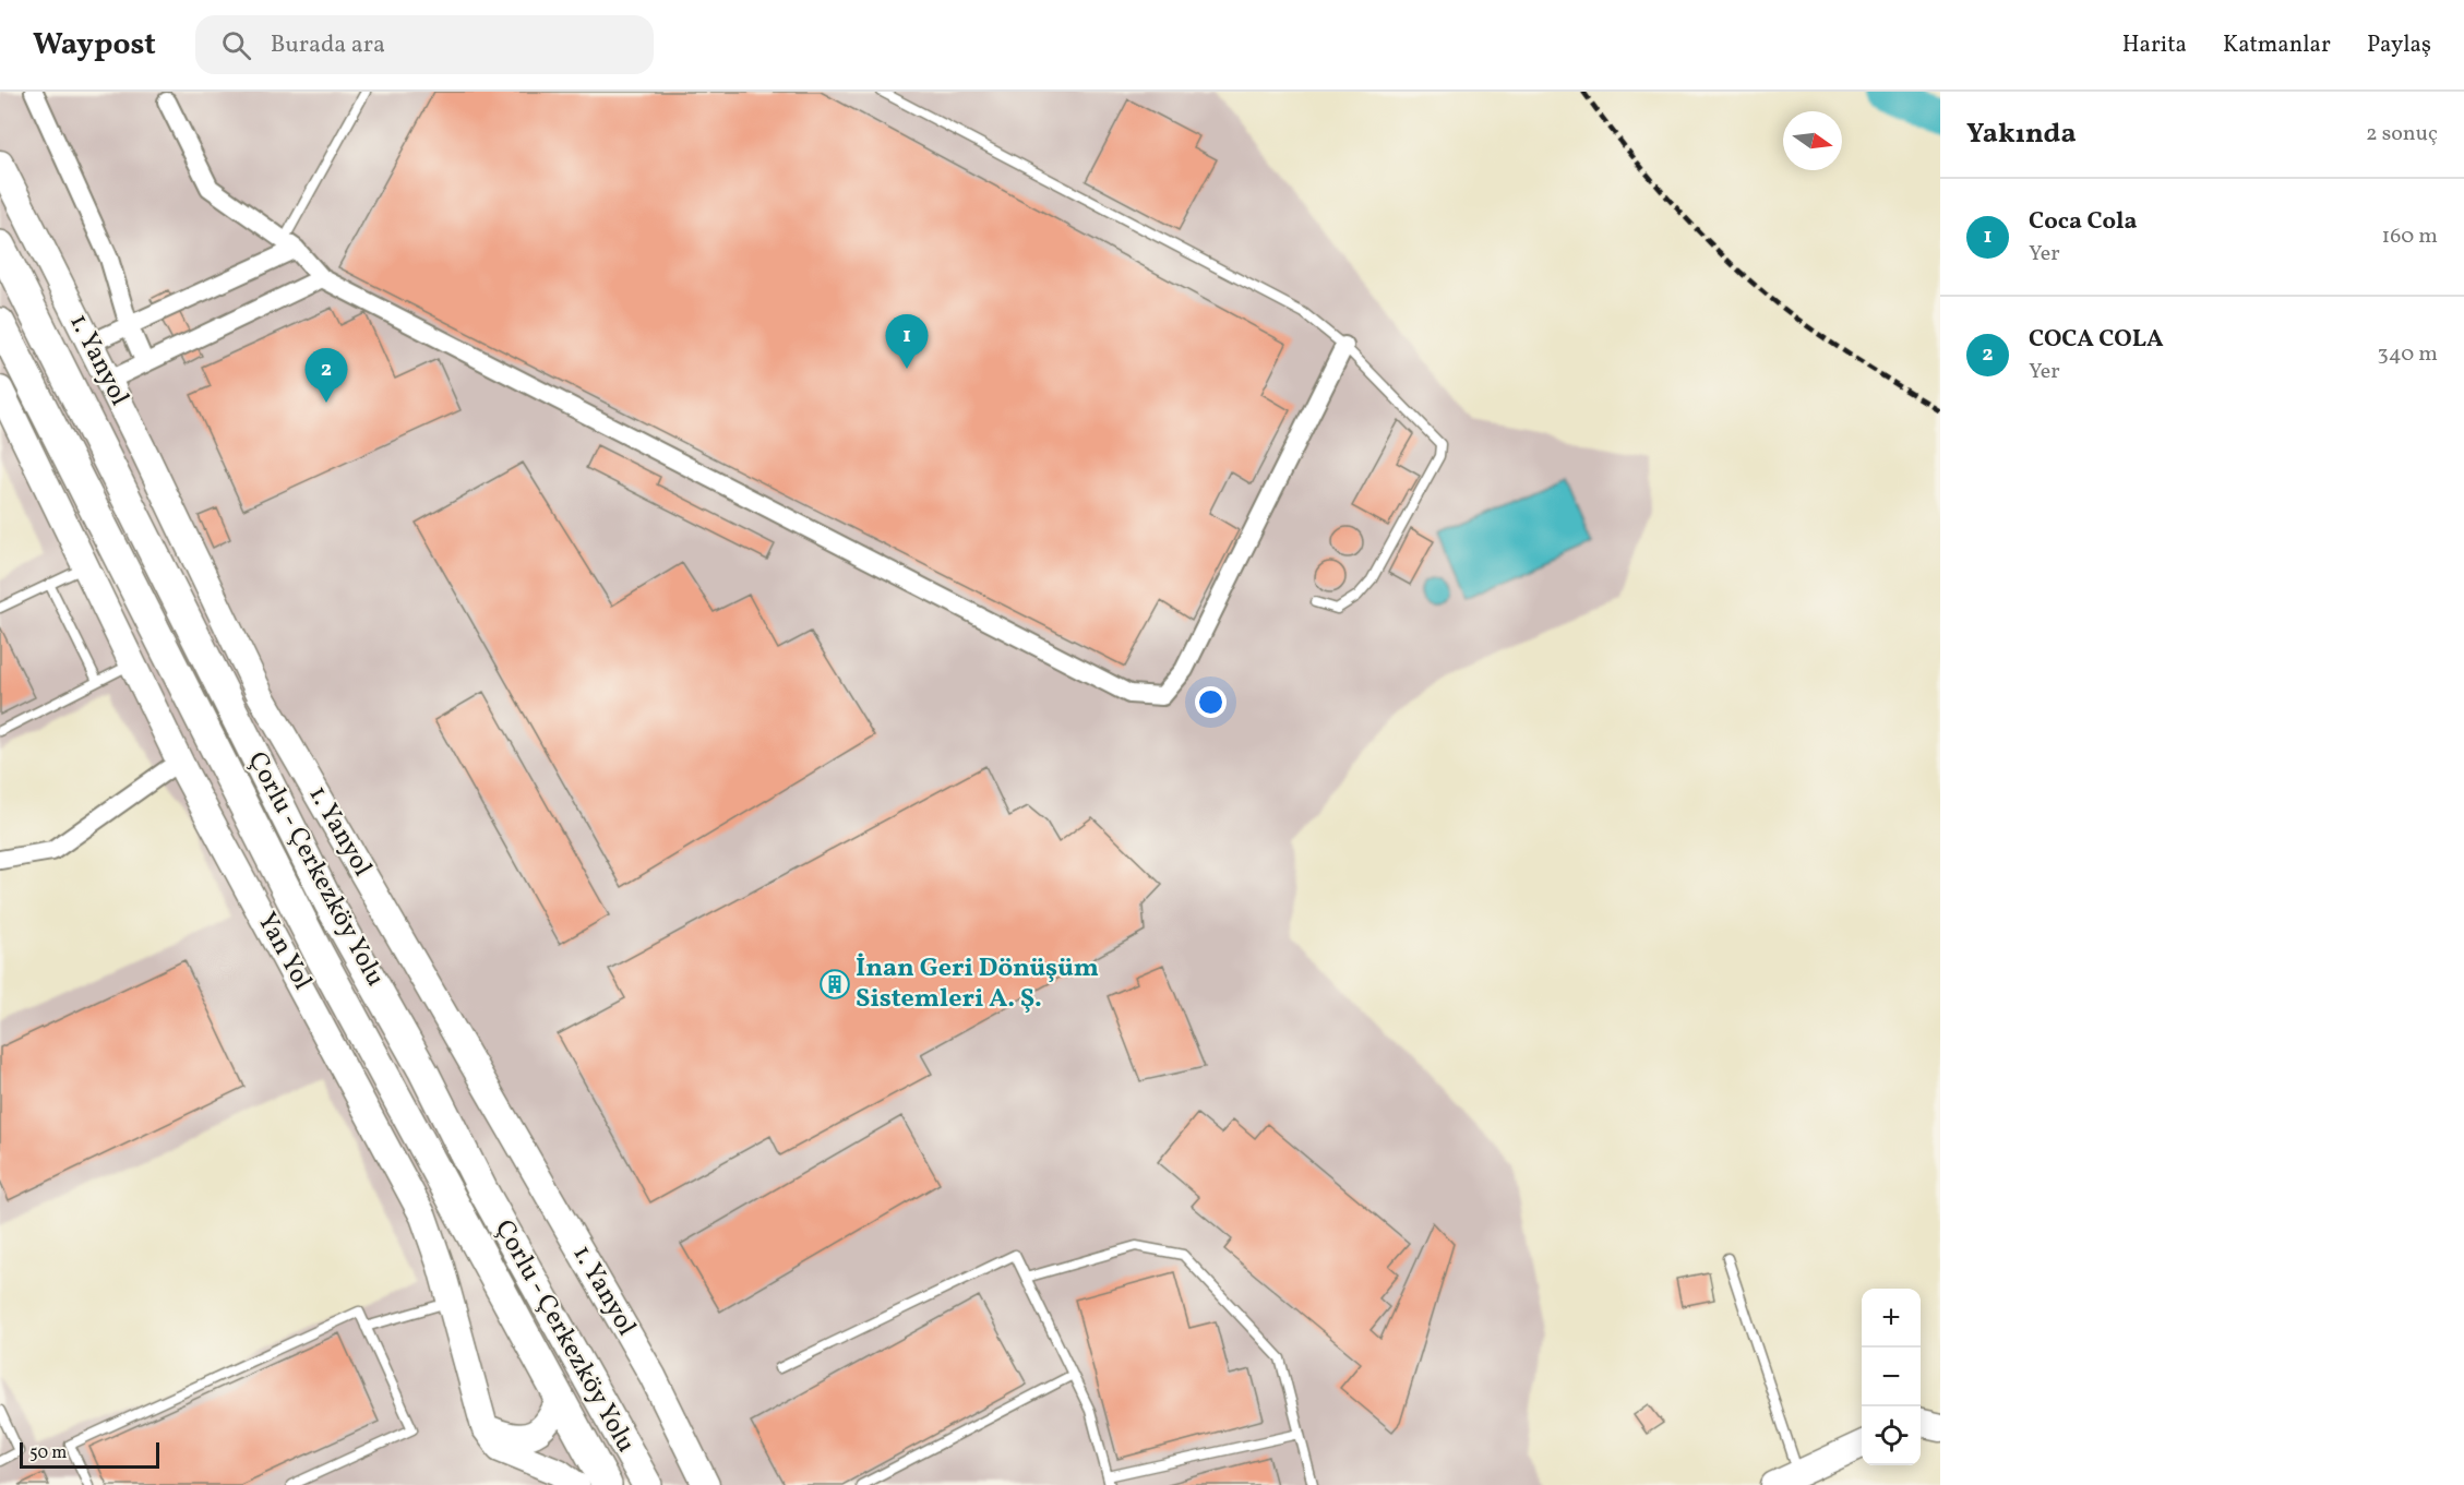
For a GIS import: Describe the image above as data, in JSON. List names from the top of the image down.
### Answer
{
  "streets": {
    "main road": ["1. Yanyol", "Çorlu - Çerkezköy Yolu", "Yan Yol"]
  },
  "places": {
    "building": ["İnan Geri Dönüşüm Sistemleri A. Ş."]
  },
  "scale_bar": "50 m",
  "north": "right",
  "page": {
    "header": "Waypost",
    "search": "Burada ara",
    "nav": ["Harita", "Katmanlar", "Paylaş"],
    "heading": ["Yakında", "2 sonuç"],
    "list": [
      {
        "mark": "1",
        "name": "Coca Cola",
        "note": "Yer",
        "value": "160 m"
      },
      {
        "mark": "2",
        "name": "COCA COLA",
        "note": "Yer",
        "value": "340 m"
      }
    ],
    "pins": ["1", "2"],
    "map_buttons": ["+", "−"],
    "scale": "50 m"
  }
}
